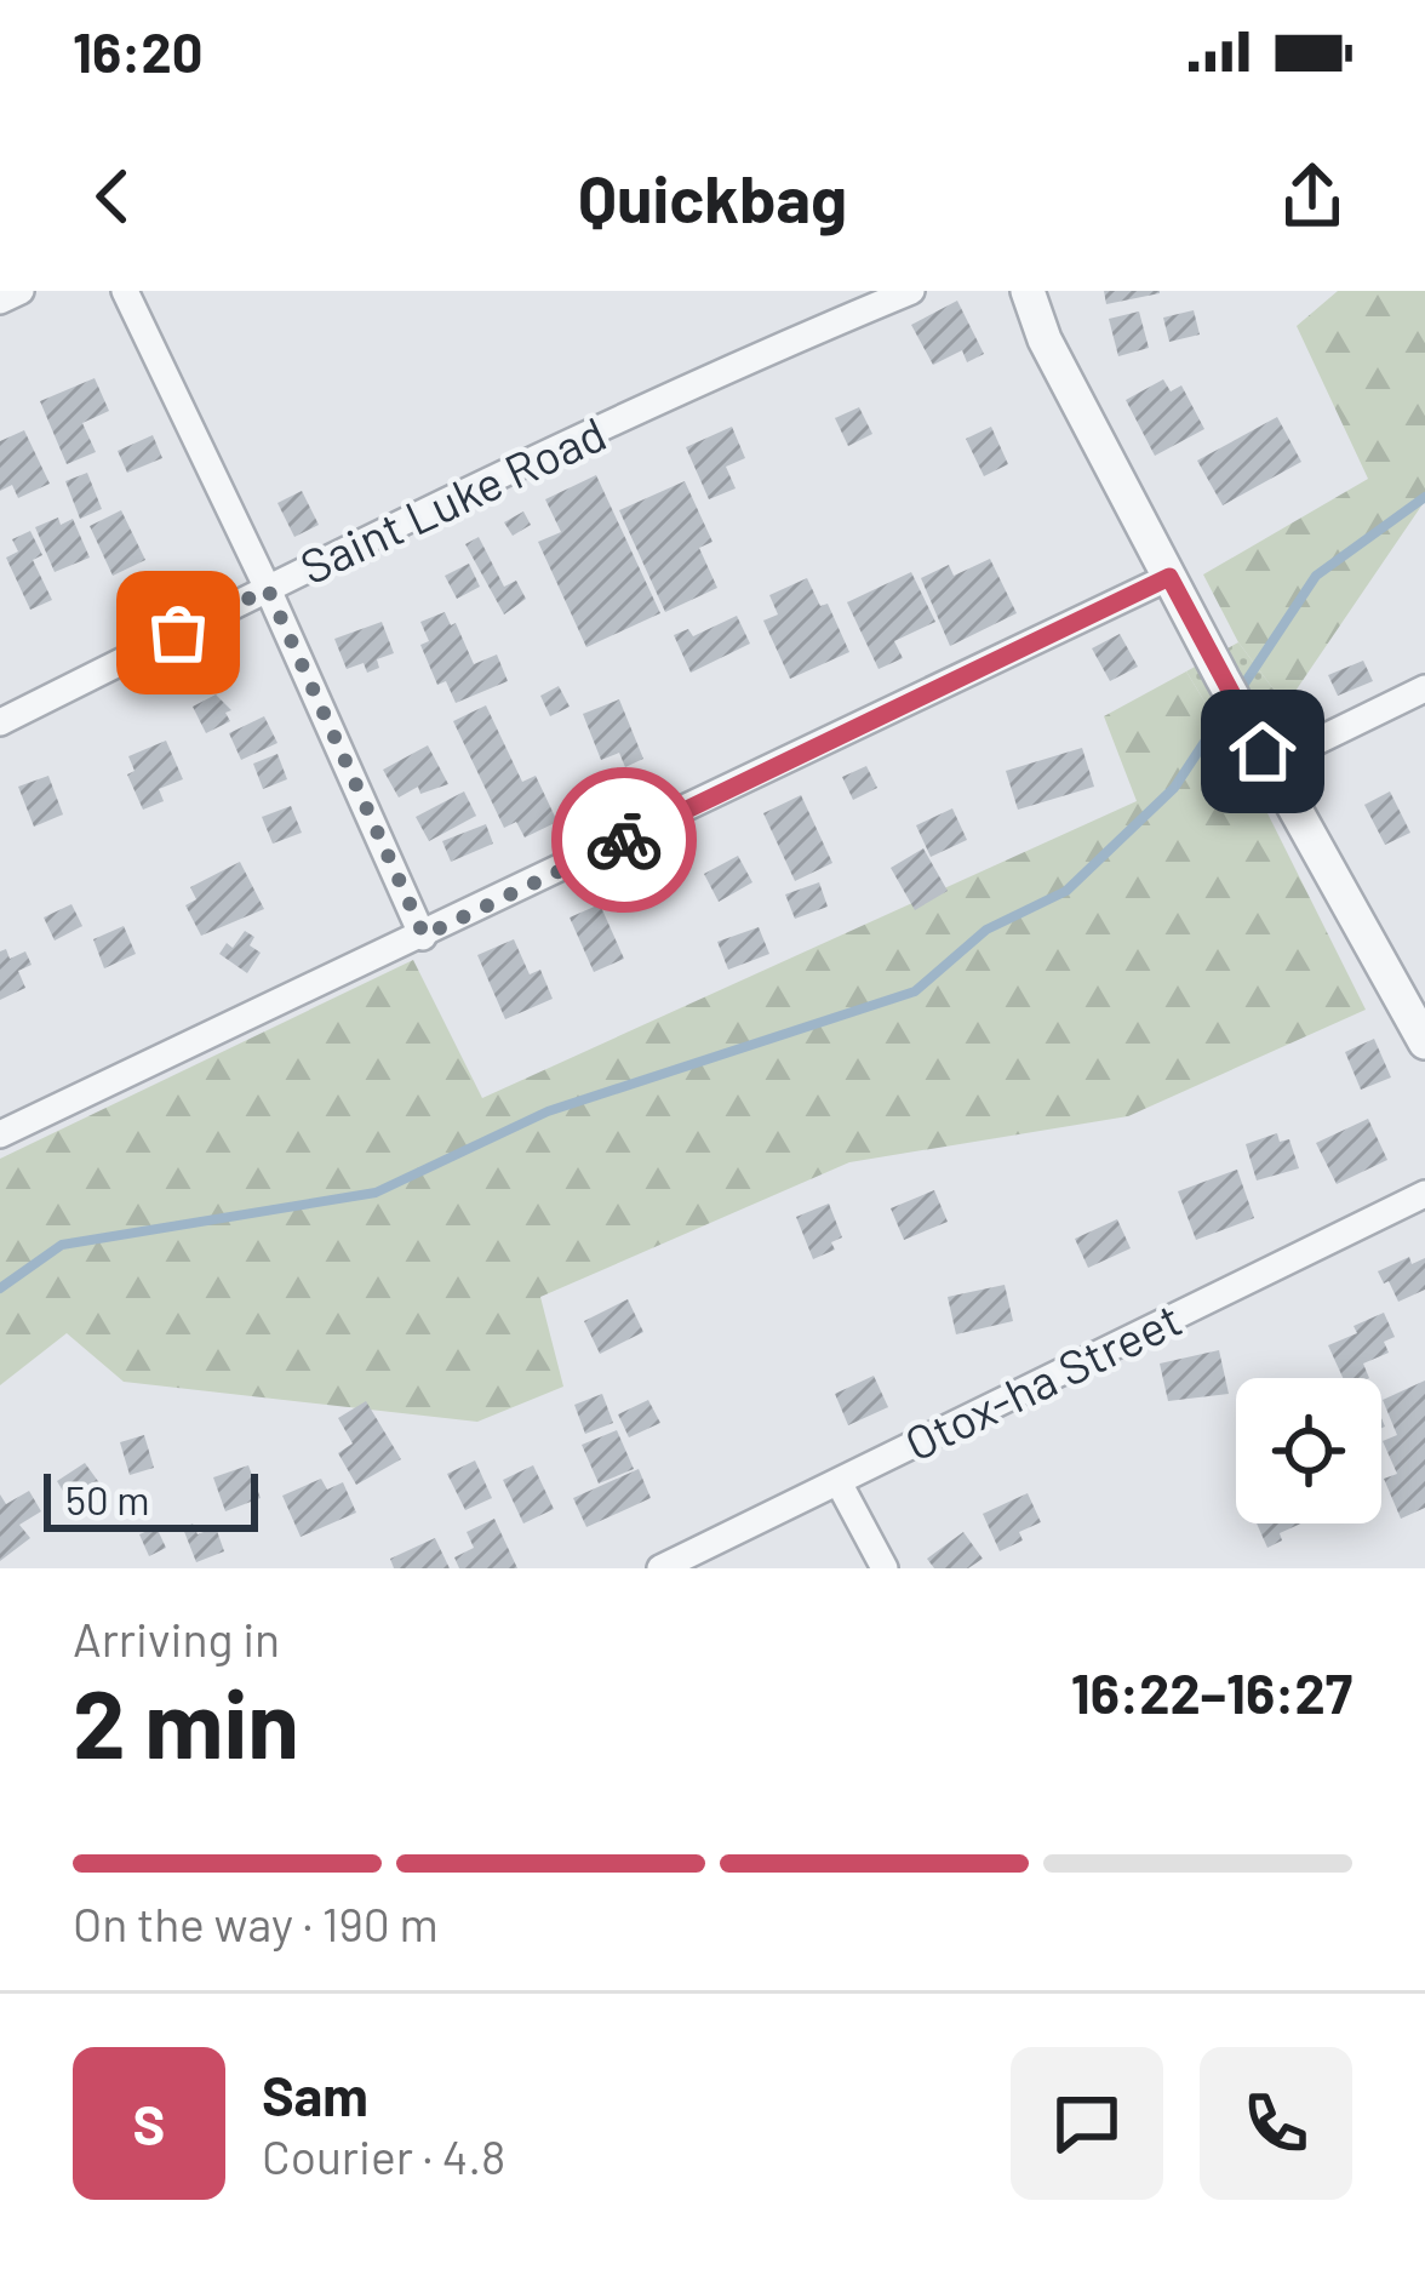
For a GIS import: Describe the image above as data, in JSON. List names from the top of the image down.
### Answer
{
  "streets": {
    "street": ["Saint Luke Road", "Otox-ha Street"]
  },
  "scale_bar": "50 m",
  "page": {
    "status": "16:20",
    "header": "Quickbag",
    "scale": "50 m",
    "heading": ["2 min", "Arriving in", "16:22–16:27"],
    "panel": ["Sam", "Courier · 4.8"],
    "bar": "On the way · 190 m",
    "round": "S"
  }
}
